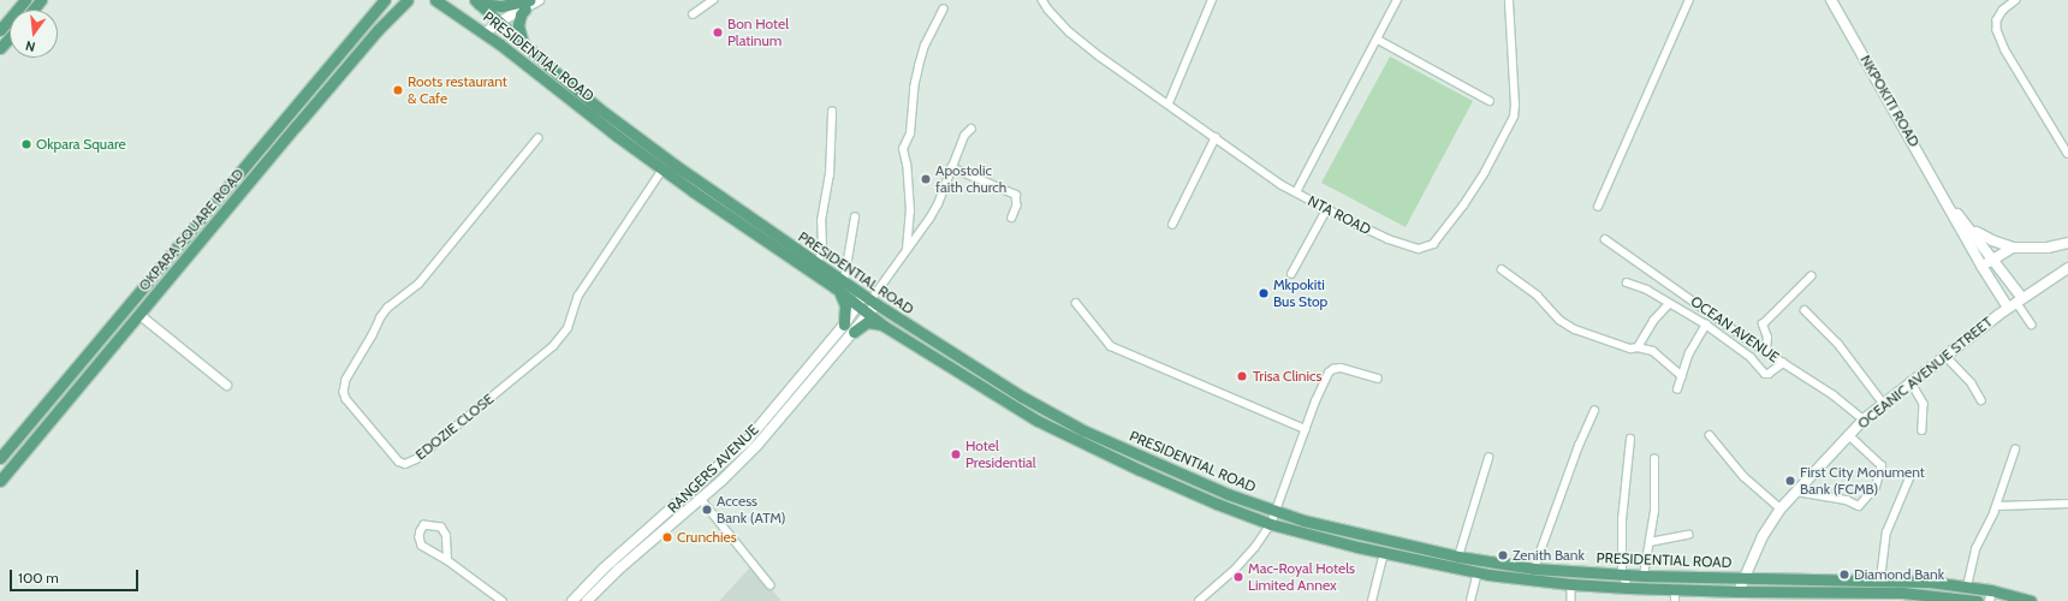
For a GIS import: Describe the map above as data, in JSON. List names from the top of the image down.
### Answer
{
  "streets": {
    "main road": [
      "PRESIDENTIAL ROAD",
      "NKPOKITI ROAD",
      "OKPARA SQUARE ROAD",
      "OCEANIC AVENUE STREET",
      "RANGERS AVENUE"
    ],
    "street": ["NTA ROAD", "OCEAN AVENUE", "EDOZIE CLOSE"]
  },
  "crossings": [
    ["PRESIDENTIAL ROAD", "OCEANIC AVENUE STREET"],
    ["PRESIDENTIAL ROAD", "EDOZIE CLOSE"],
    ["PRESIDENTIAL ROAD", "RANGERS AVENUE"],
    ["OCEAN AVENUE", "OCEANIC AVENUE STREET"]
  ],
  "places": [
    "Bon Hotel Platinum",
    "Roots restaurant & Cafe",
    "Okpara Square",
    "Apostolic faith church",
    "Mkpokiti Bus Stop",
    "Trisa Clinics",
    "Hotel Presidential",
    "First City Monument Bank (FCMB)",
    "Access Bank (ATM)",
    "Crunchies",
    "Zenith Bank",
    "Diamond Bank",
    "Mac-Royal Hotels Limited Annex"
  ],
  "scale_bar": "100 m",
  "north": "bottom"
}
